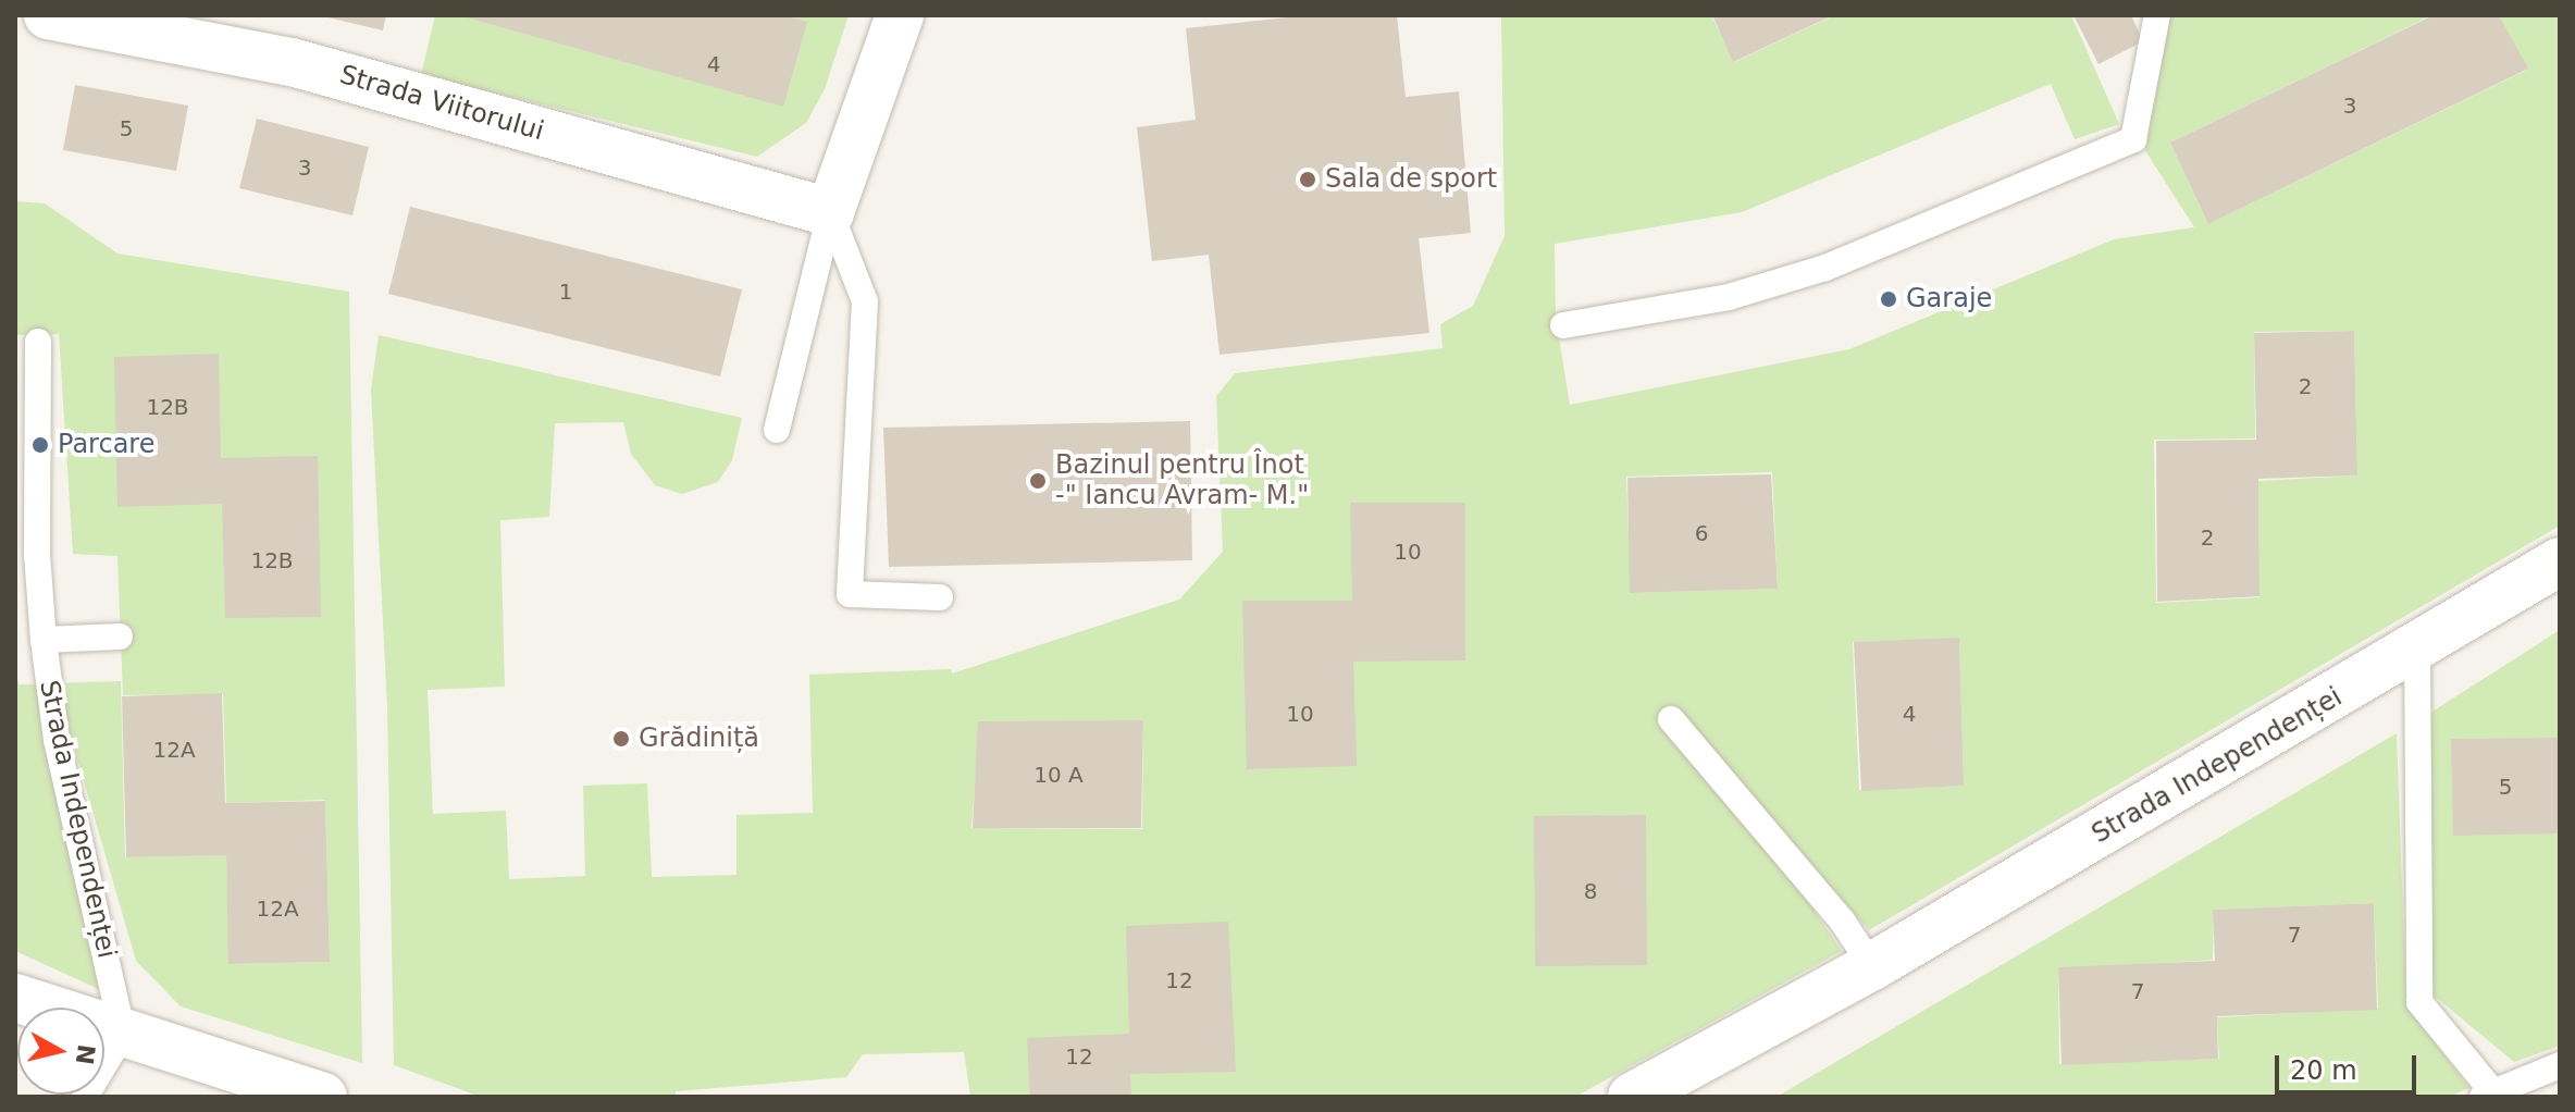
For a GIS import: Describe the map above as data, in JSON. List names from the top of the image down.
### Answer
{
  "streets": {
    "street": ["Strada Viitorului", "Strada Independenței"]
  },
  "places": [
    "Sala de sport",
    "Garaje",
    "Parcare",
    "Bazinul pentru Înot -\" Iancu Avram- M.\"",
    "Grădiniță"
  ],
  "house_numbers": [
    "4",
    "3",
    "5",
    "3",
    "1",
    "2",
    "12B",
    "6",
    "2",
    "10",
    "12B",
    "10",
    "4",
    "12A",
    "10 A",
    "5",
    "8",
    "12A",
    "7",
    "12",
    "7",
    "12"
  ],
  "scale_bar": "20 m",
  "north": "right"
}
